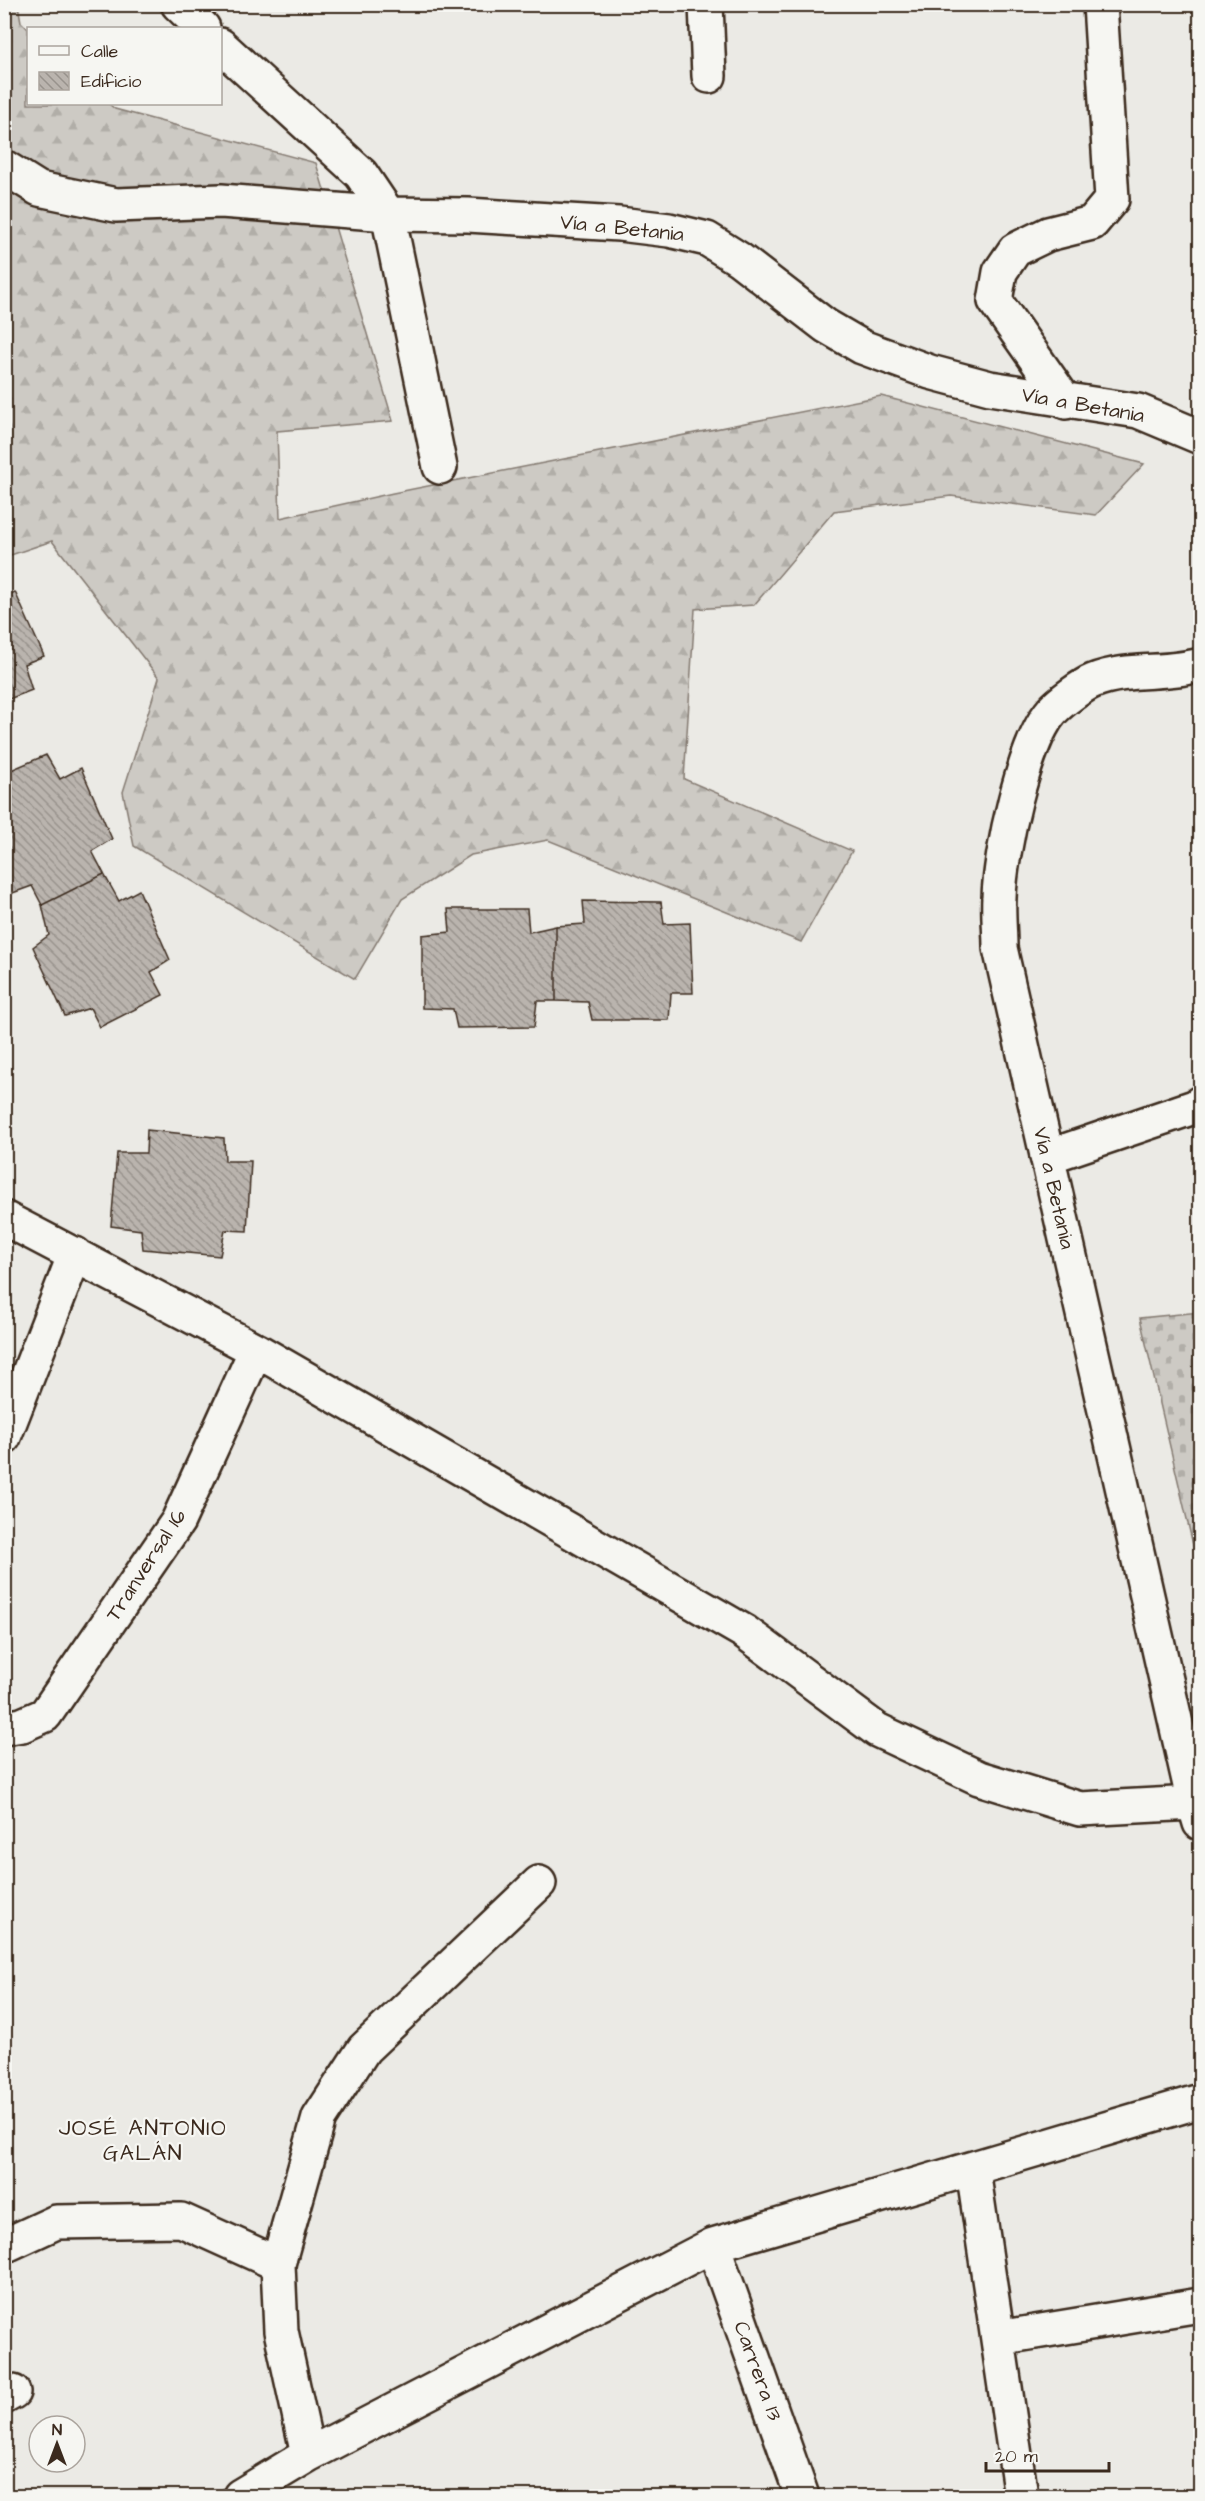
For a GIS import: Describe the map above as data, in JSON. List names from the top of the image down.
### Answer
{
  "streets": {
    "street": ["Vía a Betania", "Tranversal 16", "Carrera 13"]
  },
  "districts": ["JOSÉ ANTONIO GALÁN"],
  "legend": ["Calle", "Edificio"],
  "scale_bar": "20 m",
  "north": "top"
}
